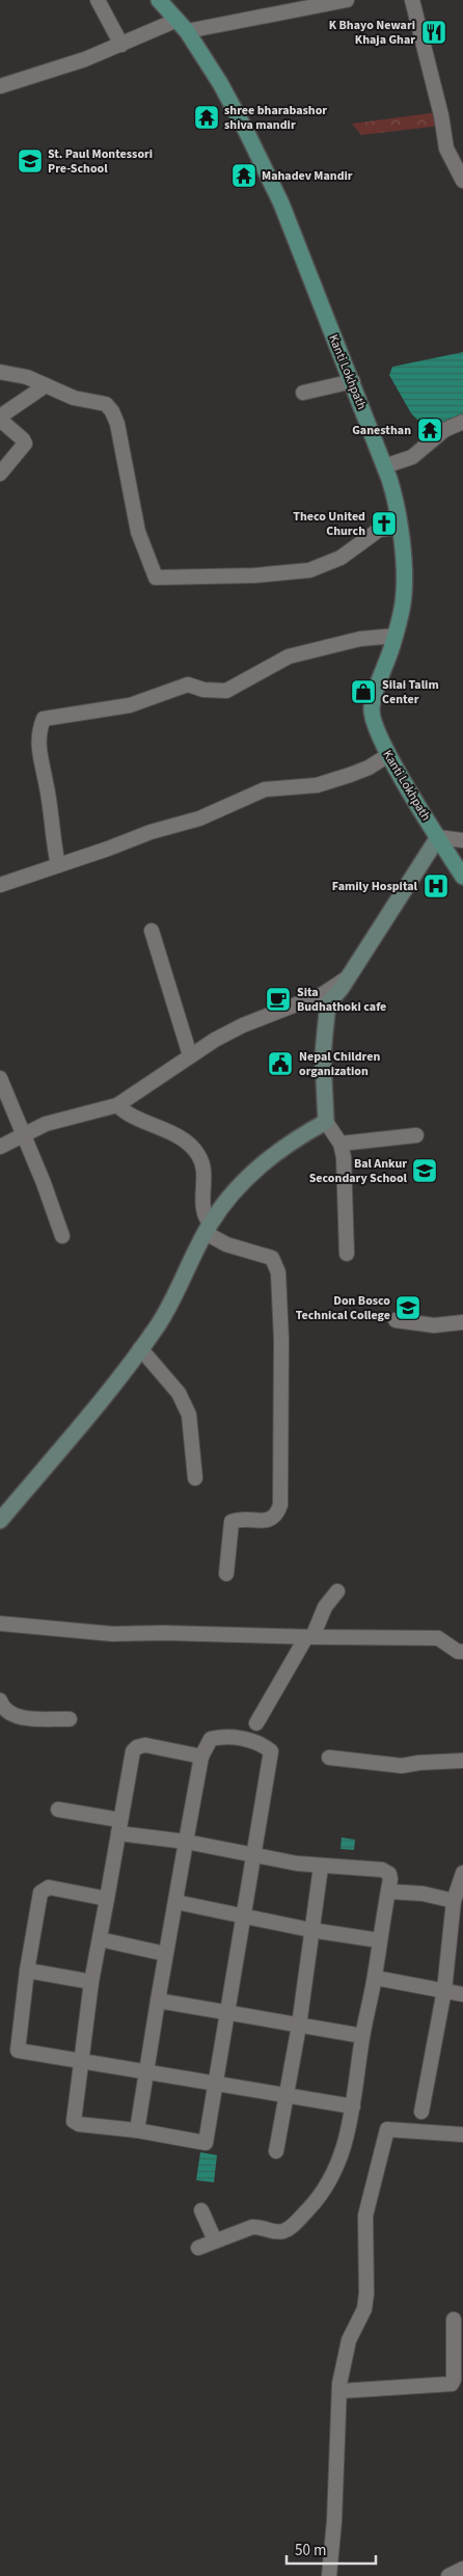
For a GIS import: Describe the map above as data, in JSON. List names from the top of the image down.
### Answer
{
  "streets": {
    "main road": ["Kanti Lokhpath"]
  },
  "places": {
    "restaurant": ["K Bhayo Newari Khaja Ghar"],
    "temple": ["shree bharabashor shiva mandir", "Mahadev Mandir", "Ganesthan"],
    "school or university": ["St. Paul Montessori Pre-School", "Bal Ankur Secondary School", "Don Bosco Technical College"],
    "church": ["Theco United Church"],
    "shop": ["Silai Talim Center"],
    "hospital": ["Family Hospital"],
    "cafe": ["Sita Budhathoki cafe"],
    "public building": ["Nepal Children organization"]
  },
  "scale_bar": "50 m"
}
